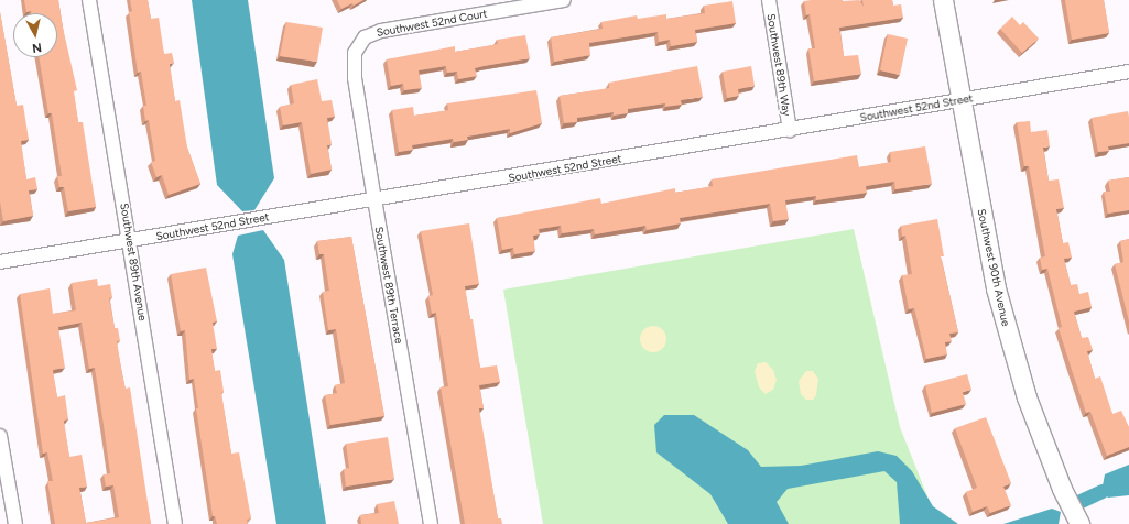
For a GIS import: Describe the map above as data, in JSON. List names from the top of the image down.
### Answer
{
  "streets": {
    "street": [
      "Southwest 52nd Court",
      "Southwest 89th Way",
      "Southwest 52nd Street",
      "Southwest 89th Avenue",
      "Southwest 90th Avenue",
      "Southwest 89th Terrace"
    ]
  },
  "crossings": [
    ["Southwest 52nd Court", "Southwest 89th Terrace"],
    ["Southwest 89th Way", "Southwest 52nd Street"],
    ["Southwest 52nd Street", "Southwest 89th Avenue"],
    ["Southwest 52nd Street", "Southwest 90th Avenue"],
    ["Southwest 52nd Street", "Southwest 89th Terrace"]
  ],
  "north": "bottom"
}
